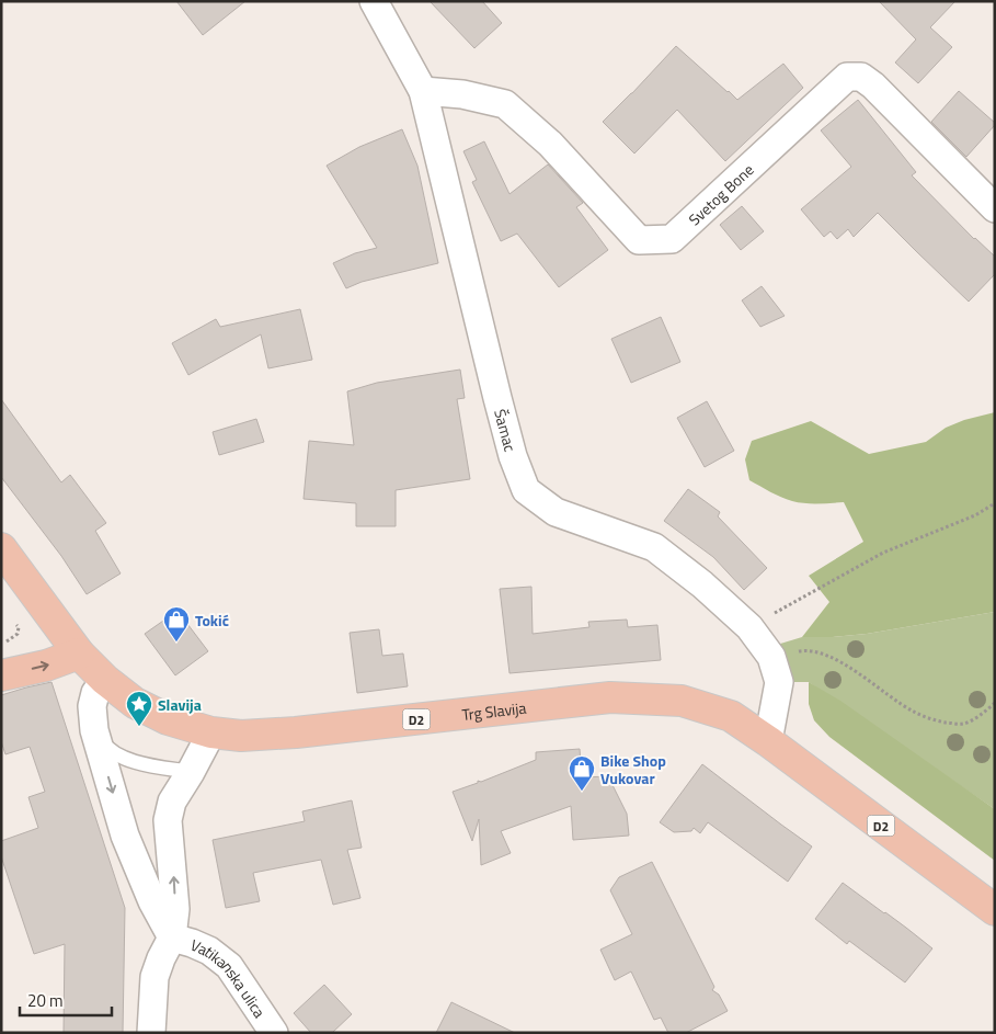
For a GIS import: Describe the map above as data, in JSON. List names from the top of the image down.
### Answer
{
  "streets": {
    "main road": ["Trg Slavija", "D2"],
    "street": ["Svetog Bone", "Šamac", "Vatikanska ulica"]
  },
  "crossings": [
    ["Svetog Bone", "Šamac"],
    ["Šamac", "Trg Slavija"],
    ["Šamac", "D2"],
    ["Trg Slavija", "D2"]
  ],
  "places": {
    "shop": ["Tokić", "Bike Shop Vukovar"],
    "place": ["Slavija"]
  },
  "scale_bar": "20 m"
}
